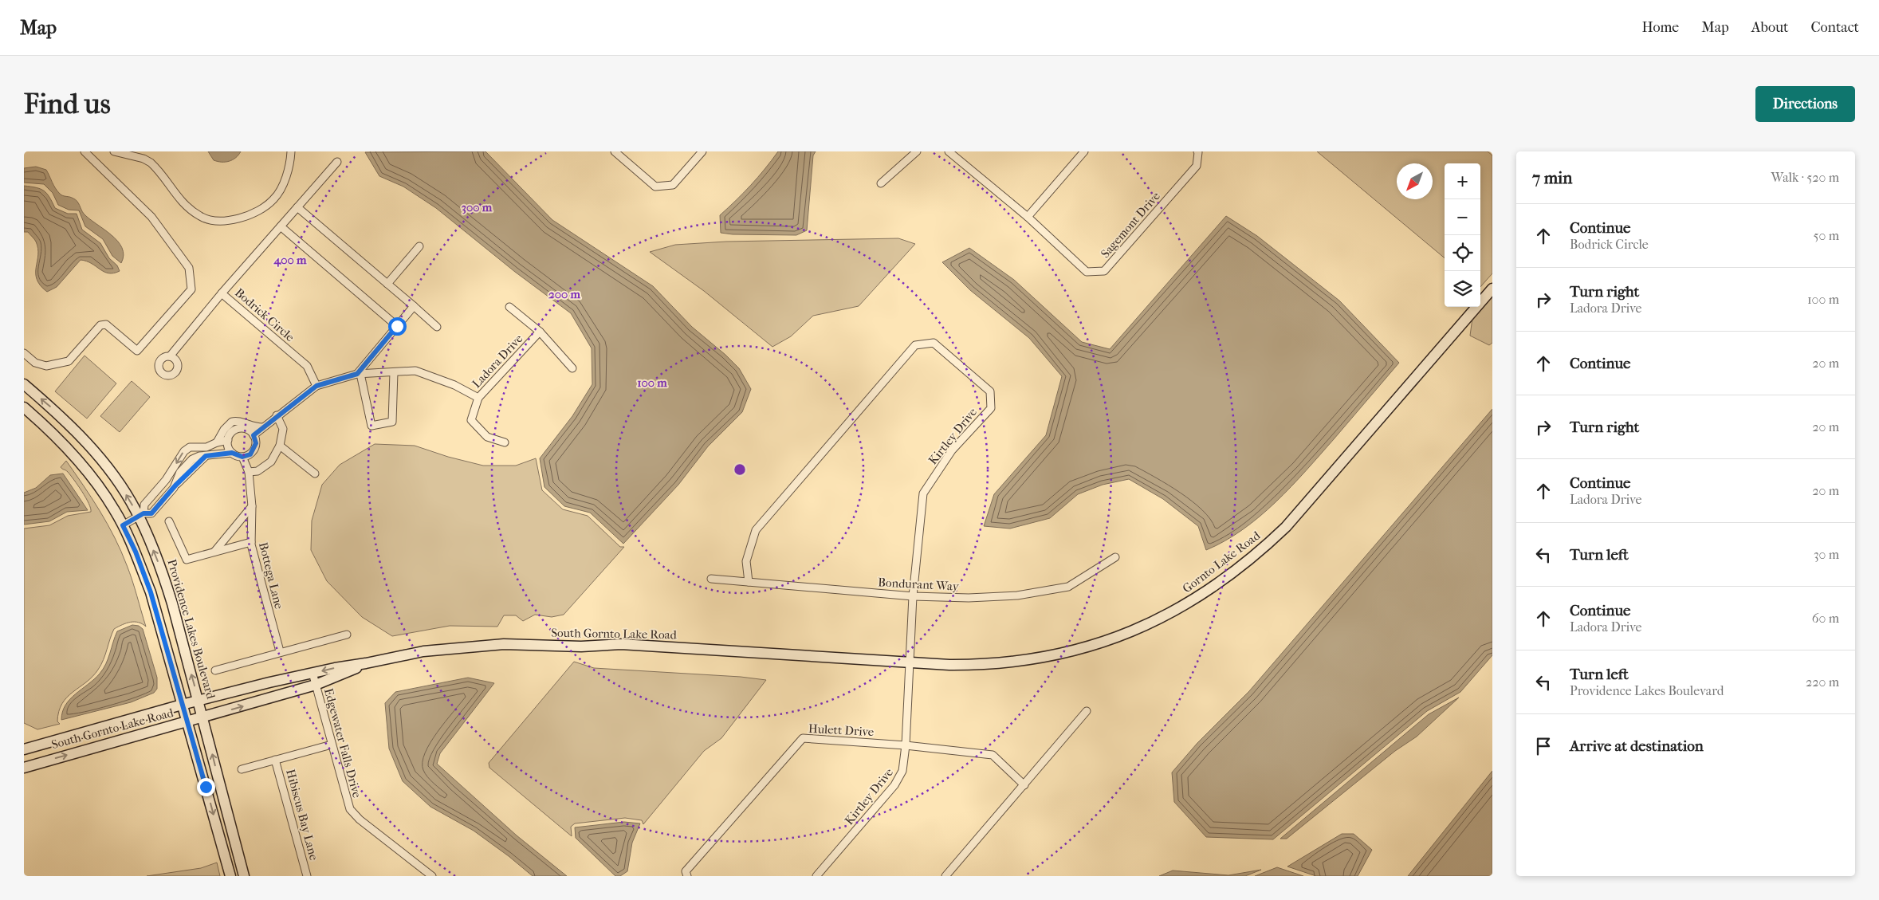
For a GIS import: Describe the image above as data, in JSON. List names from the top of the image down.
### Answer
{
  "streets": {
    "street": [
      "Sagemont Drive",
      "Bodrick Circle",
      "Ladora Drive",
      "Kirtley Drive",
      "Gornto Lake Road",
      "Bottega Lane",
      "Bondurant Way",
      "Providence Lakes Boulevard",
      "South Gornto Lake Road",
      "Hulett Drive",
      "Edgewater Falls Drive",
      "Hibiscus Bay Lane"
    ]
  },
  "crossings": [
    ["Bodrick Circle", "Ladora Drive"],
    ["Ladora Drive", "Bottega Lane"],
    ["Kirtley Drive", "Gornto Lake Road"],
    ["Kirtley Drive", "Bondurant Way"],
    ["Kirtley Drive", "South Gornto Lake Road"],
    ["Kirtley Drive", "Hulett Drive"],
    ["Gornto Lake Road", "South Gornto Lake Road"],
    ["Providence Lakes Boulevard", "South Gornto Lake Road"],
    ["South Gornto Lake Road", "Edgewater Falls Drive"]
  ],
  "north": "bottom left",
  "page": {
    "header": "Map",
    "nav": [
      "Home",
      "Map",
      "About",
      "Contact"
    ],
    "buttons": "Directions",
    "title": "Find us",
    "heading": ["7 min", "Walk · 520 m"],
    "map_buttons": ["+", "−"],
    "list": [
      ["Continue", "Bodrick Circle", "50 m"],
      ["Turn right", "Ladora Drive", "100 m"],
      ["Continue", "20 m"],
      ["Turn right", "20 m"],
      ["Continue", "Ladora Drive", "20 m"],
      ["Turn left", "30 m"],
      ["Continue", "Ladora Drive", "60 m"],
      ["Turn left", "Providence Lakes Boulevard", "220 m"],
      "Arrive at destination"
    ]
  },
  "rings": [
    "300 m",
    "400 m",
    "200 m",
    "100 m"
  ]
}
